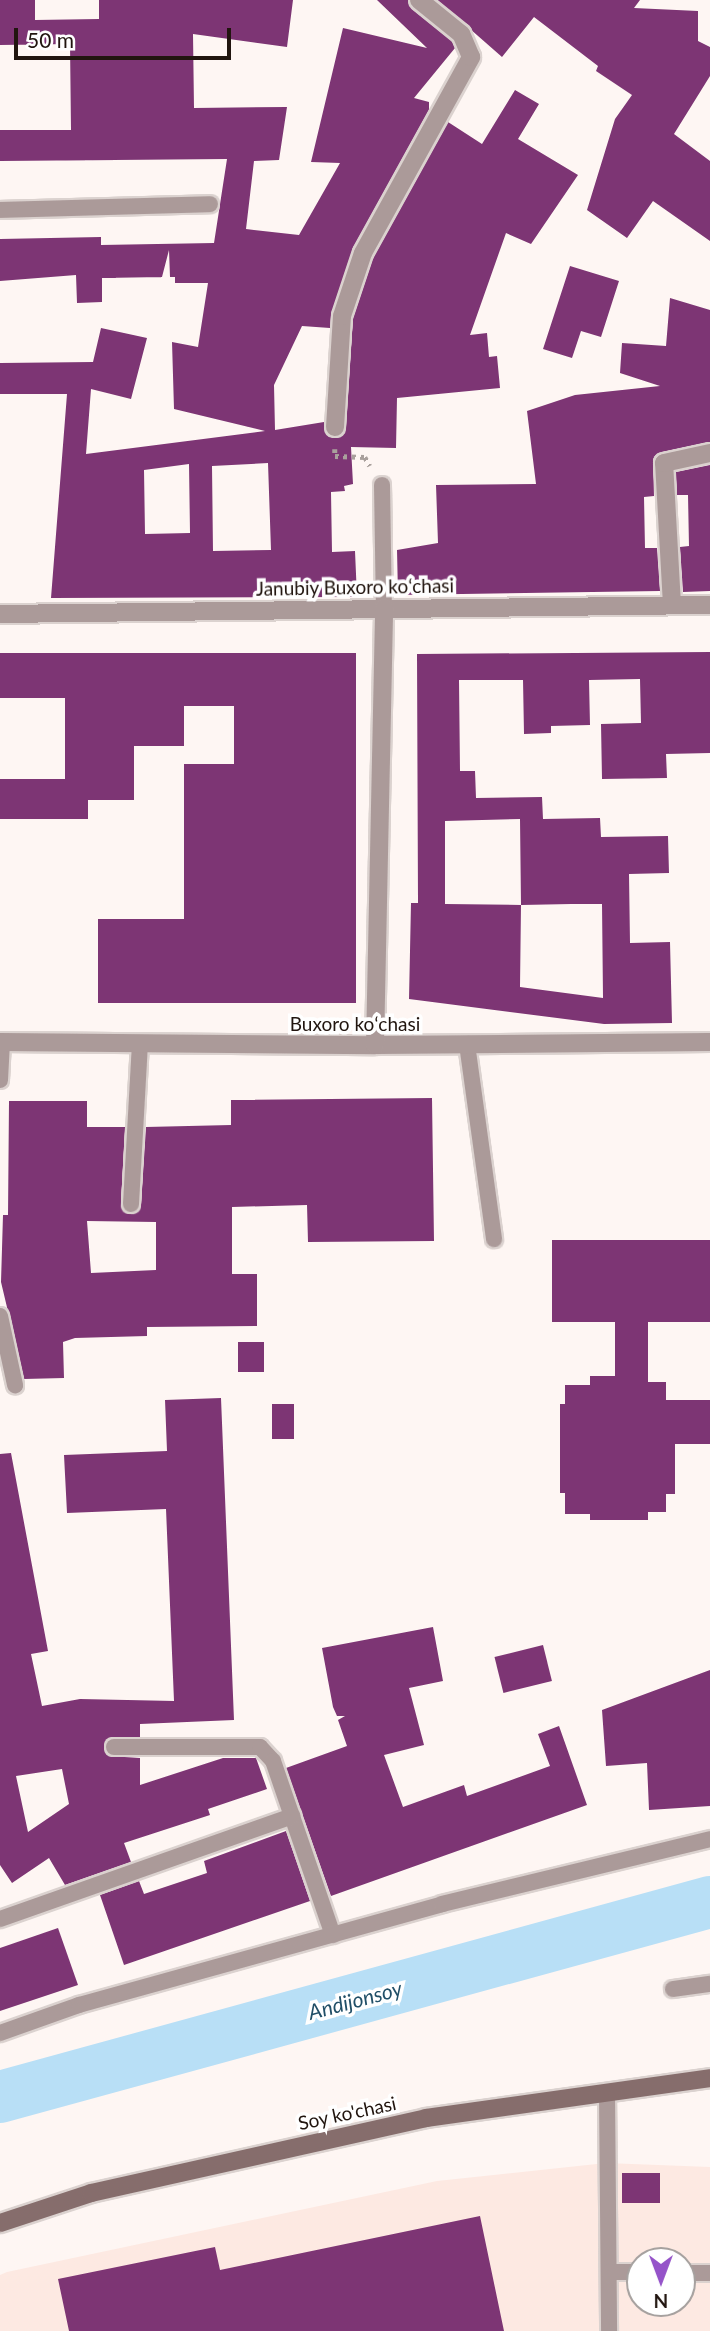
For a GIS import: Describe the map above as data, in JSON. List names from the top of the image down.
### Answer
{
  "streets": {
    "main road": ["Soy ko'chasi"],
    "street": ["Janubiy Buxoro koʻchasi", "Buxoro koʻchasi"]
  },
  "water": ["Andijonsoy"],
  "scale_bar": "50 m",
  "north": "bottom"
}
